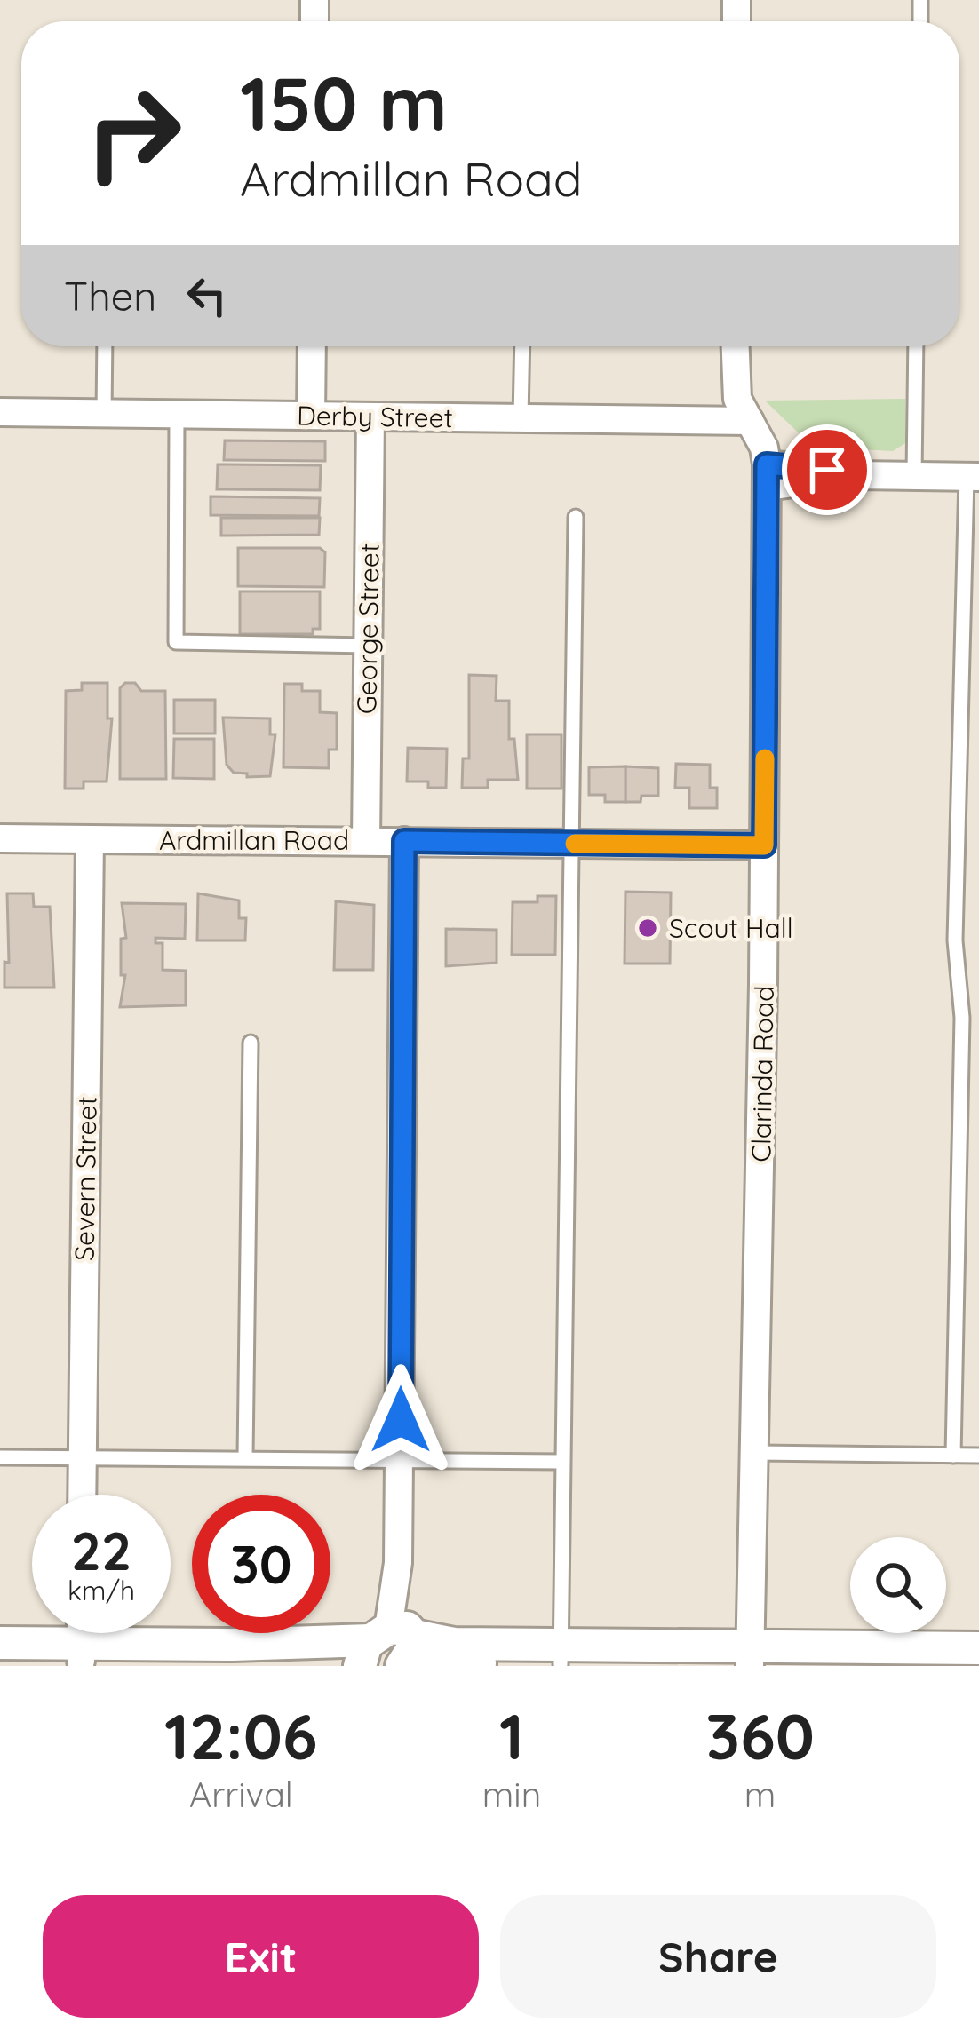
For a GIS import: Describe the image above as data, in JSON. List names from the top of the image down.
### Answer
{
  "streets": {
    "street": [
      "Derby Street",
      "George Street",
      "Ardmillan Road",
      "Clarinda Road",
      "Severn Street"
    ]
  },
  "crossings": [
    ["Derby Street", "George Street"],
    ["Derby Street", "Clarinda Road"],
    ["George Street", "Ardmillan Road"],
    ["Ardmillan Road", "Clarinda Road"],
    ["Ardmillan Road", "Severn Street"]
  ],
  "places": ["Scout Hall"],
  "page": {
    "turn": ["150 m", "Ardmillan Road"],
    "then": "Then",
    "speed": "22 km/h",
    "limit": "30",
    "eta": [
      "12:06",
      "Arrival",
      "1",
      "min",
      "360",
      "m"
    ],
    "buttons": ["Exit", "Share"]
  }
}
